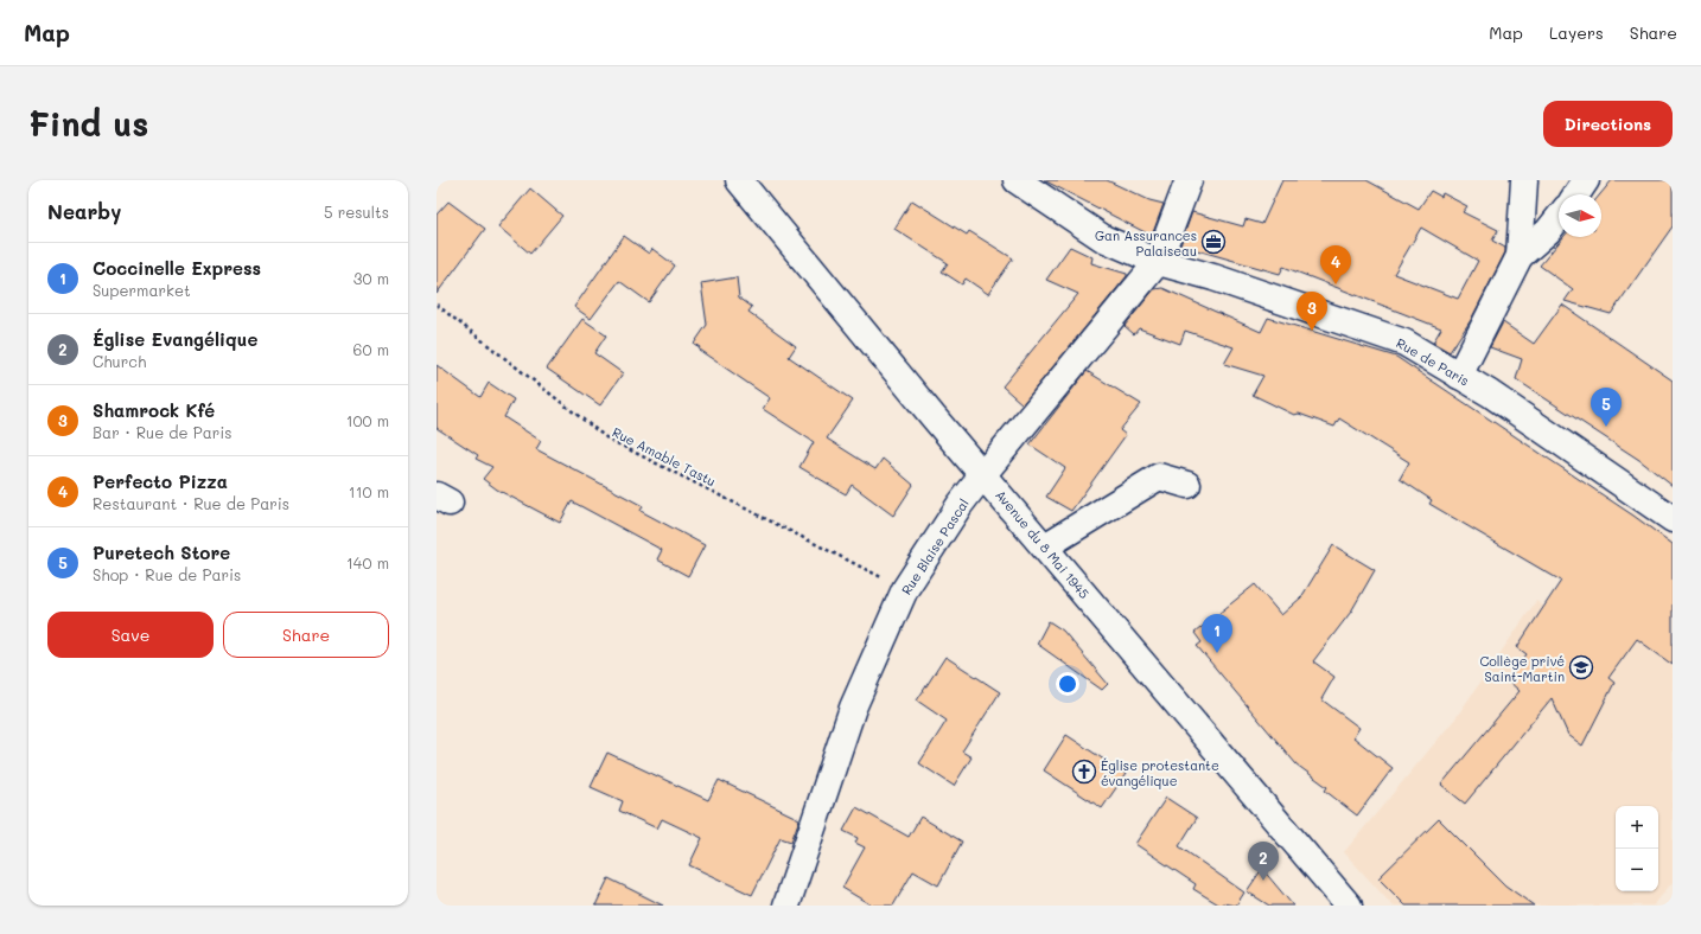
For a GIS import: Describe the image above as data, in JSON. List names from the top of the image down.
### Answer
{
  "streets": {
    "street": ["Rue de Paris", "Avenue du 8 Mai 1945", "Rue Blaise Pascal"],
    "path": ["Rue Amable Tastu"]
  },
  "crossings": [
    ["Rue de Paris", "Rue Blaise Pascal"],
    ["Rue Amable Tastu", "Rue Blaise Pascal"],
    ["Avenue du 8 Mai 1945", "Rue Blaise Pascal"]
  ],
  "places": {
    "office": ["Gan Assurances Palaiseau"],
    "school or university": ["Collège privé Saint-Martin"],
    "church": ["Église protestante évangélique"]
  },
  "north": "right",
  "page": {
    "header": "Map",
    "nav": ["Map", "Layers", "Share"],
    "buttons": [
      "Directions",
      ["Save", "Share"]
    ],
    "title": "Find us",
    "heading": ["Nearby", "5 results"],
    "list": [
      {
        "mark": "1",
        "name": "Coccinelle Express",
        "note": "Supermarket",
        "value": "30 m"
      },
      {
        "mark": "2",
        "name": "Église Evangélique",
        "note": "Church",
        "value": "60 m"
      },
      {
        "mark": "3",
        "name": "Shamrock Kfé",
        "note": "Bar · Rue de Paris",
        "value": "100 m"
      },
      {
        "mark": "4",
        "name": "Perfecto Pizza",
        "note": "Restaurant · Rue de Paris",
        "value": "110 m"
      },
      {
        "mark": "5",
        "name": "Puretech Store",
        "note": "Shop · Rue de Paris",
        "value": "140 m"
      }
    ],
    "pins": [
      "4",
      "3",
      "5",
      "1",
      "2"
    ],
    "map_buttons": ["+", "−"]
  }
}
